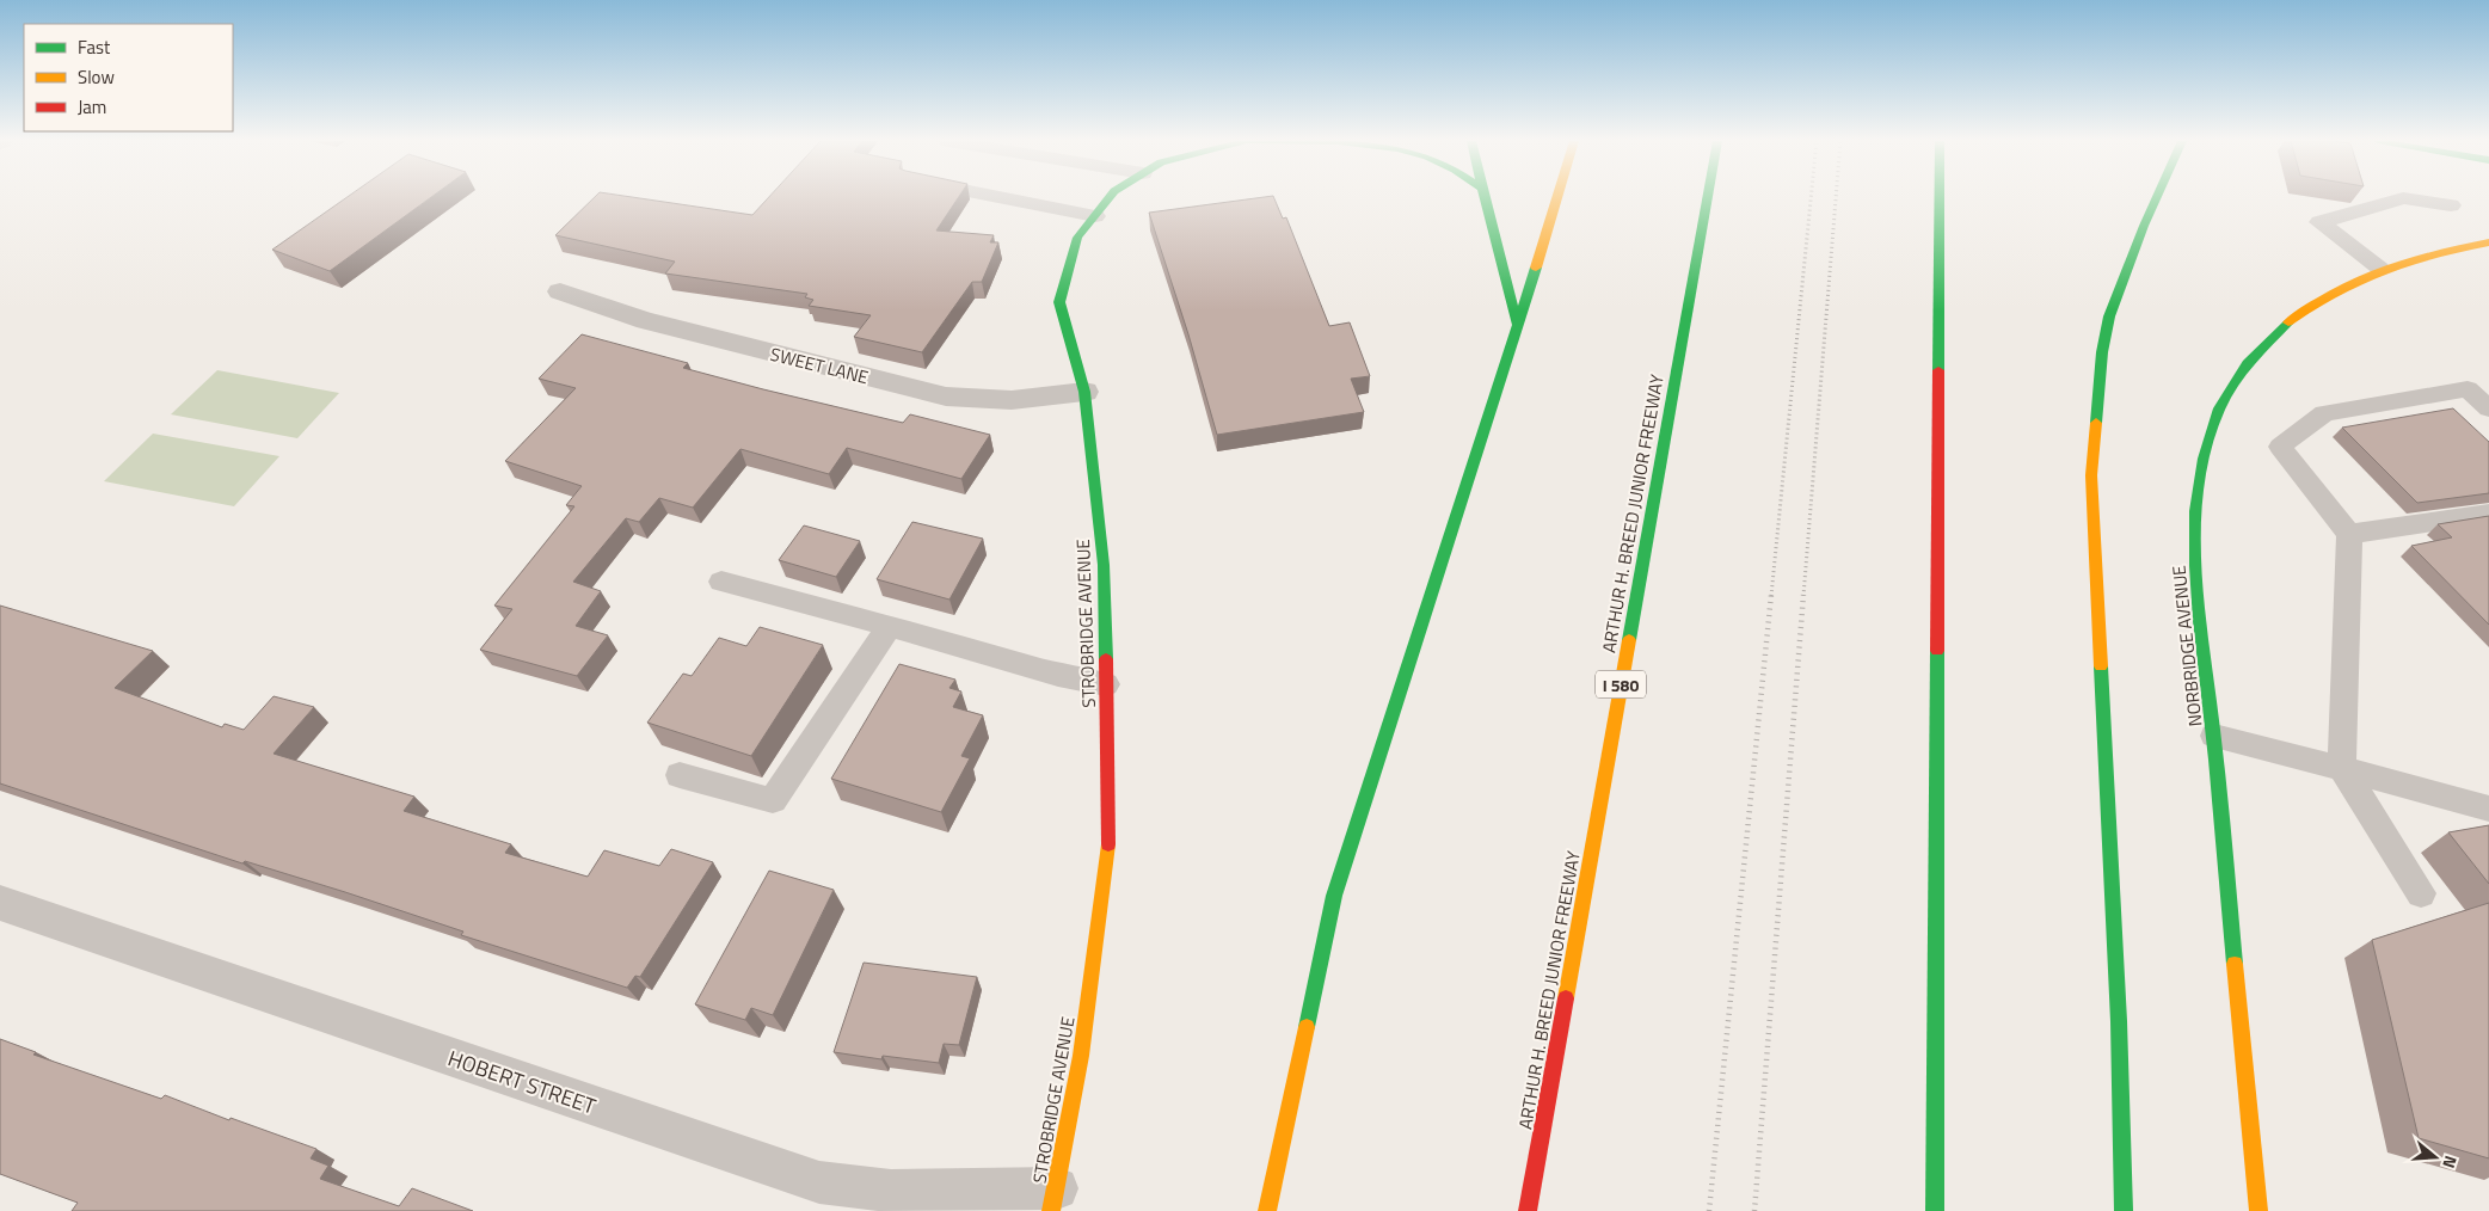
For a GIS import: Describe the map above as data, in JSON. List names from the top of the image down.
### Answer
{
  "streets": {
    "main road": [
      "ARTHUR H. BREED JUNIOR FREEWAY",
      "STROBRIDGE AVENUE",
      "NORBRIDGE AVENUE",
      "I 580"
    ],
    "street": ["SWEET LANE", "HOBERT STREET"]
  },
  "crossings": [
    ["SWEET LANE", "STROBRIDGE AVENUE"],
    ["STROBRIDGE AVENUE", "HOBERT STREET"]
  ],
  "legend": ["Fast", "Slow", "Jam"],
  "north": "right"
}
